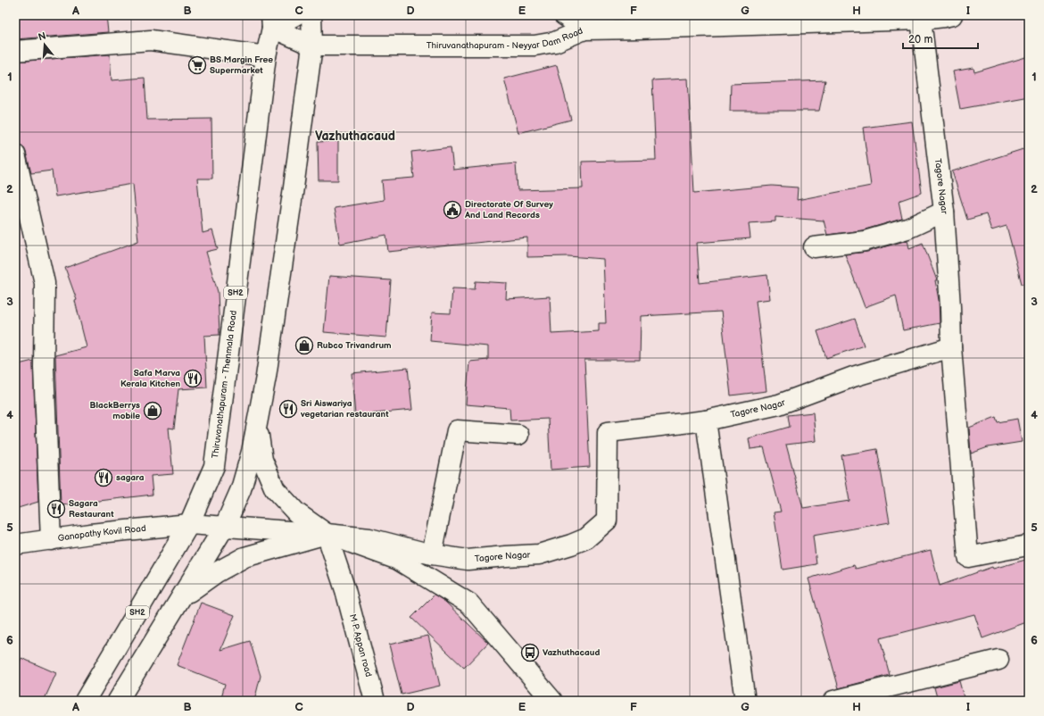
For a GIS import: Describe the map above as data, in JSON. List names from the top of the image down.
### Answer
{
  "streets": {
    "main road": [
      "Thiruvanathapuram - Neyyar Dam Road",
      "Tagore Nagar",
      "SH2",
      "Thiruvanathapuram - Thenmala Road",
      "Ganapathy Kovil Road",
      "M P Appan road"
    ]
  },
  "crossings": [
    ["Thiruvanathapuram - Neyyar Dam Road", "Tagore Nagar"],
    ["Tagore Nagar", "Ganapathy Kovil Road"],
    ["Tagore Nagar", "M P Appan road"],
    ["Thiruvanathapuram - Thenmala Road", "Ganapathy Kovil Road"],
    ["Ganapathy Kovil Road", "M P Appan road"]
  ],
  "districts": ["Vazhuthacaud"],
  "places": {
    "supermarket": ["BS Margin Free Supermarket"],
    "public building": ["Directorate Of Survey And Land Records"],
    "shop": ["Rubco Trivandrum", "BlackBerrys mobile"],
    "restaurant": [
      "Safa Marva Kerala Kitchen",
      "Sri Aiswariya vegetarian restaurant",
      "sagara",
      "Sagara Restaurant"
    ],
    "bus stop": ["Vazhuthacaud"]
  },
  "scale_bar": "20 m",
  "north": "top",
  "grid": {
    "columns": [
      "A",
      "B",
      "C",
      "D",
      "E",
      "F",
      "G",
      "H",
      "I"
    ],
    "rows": [
      "1",
      "2",
      "3",
      "4",
      "5",
      "6"
    ]
  }
}
